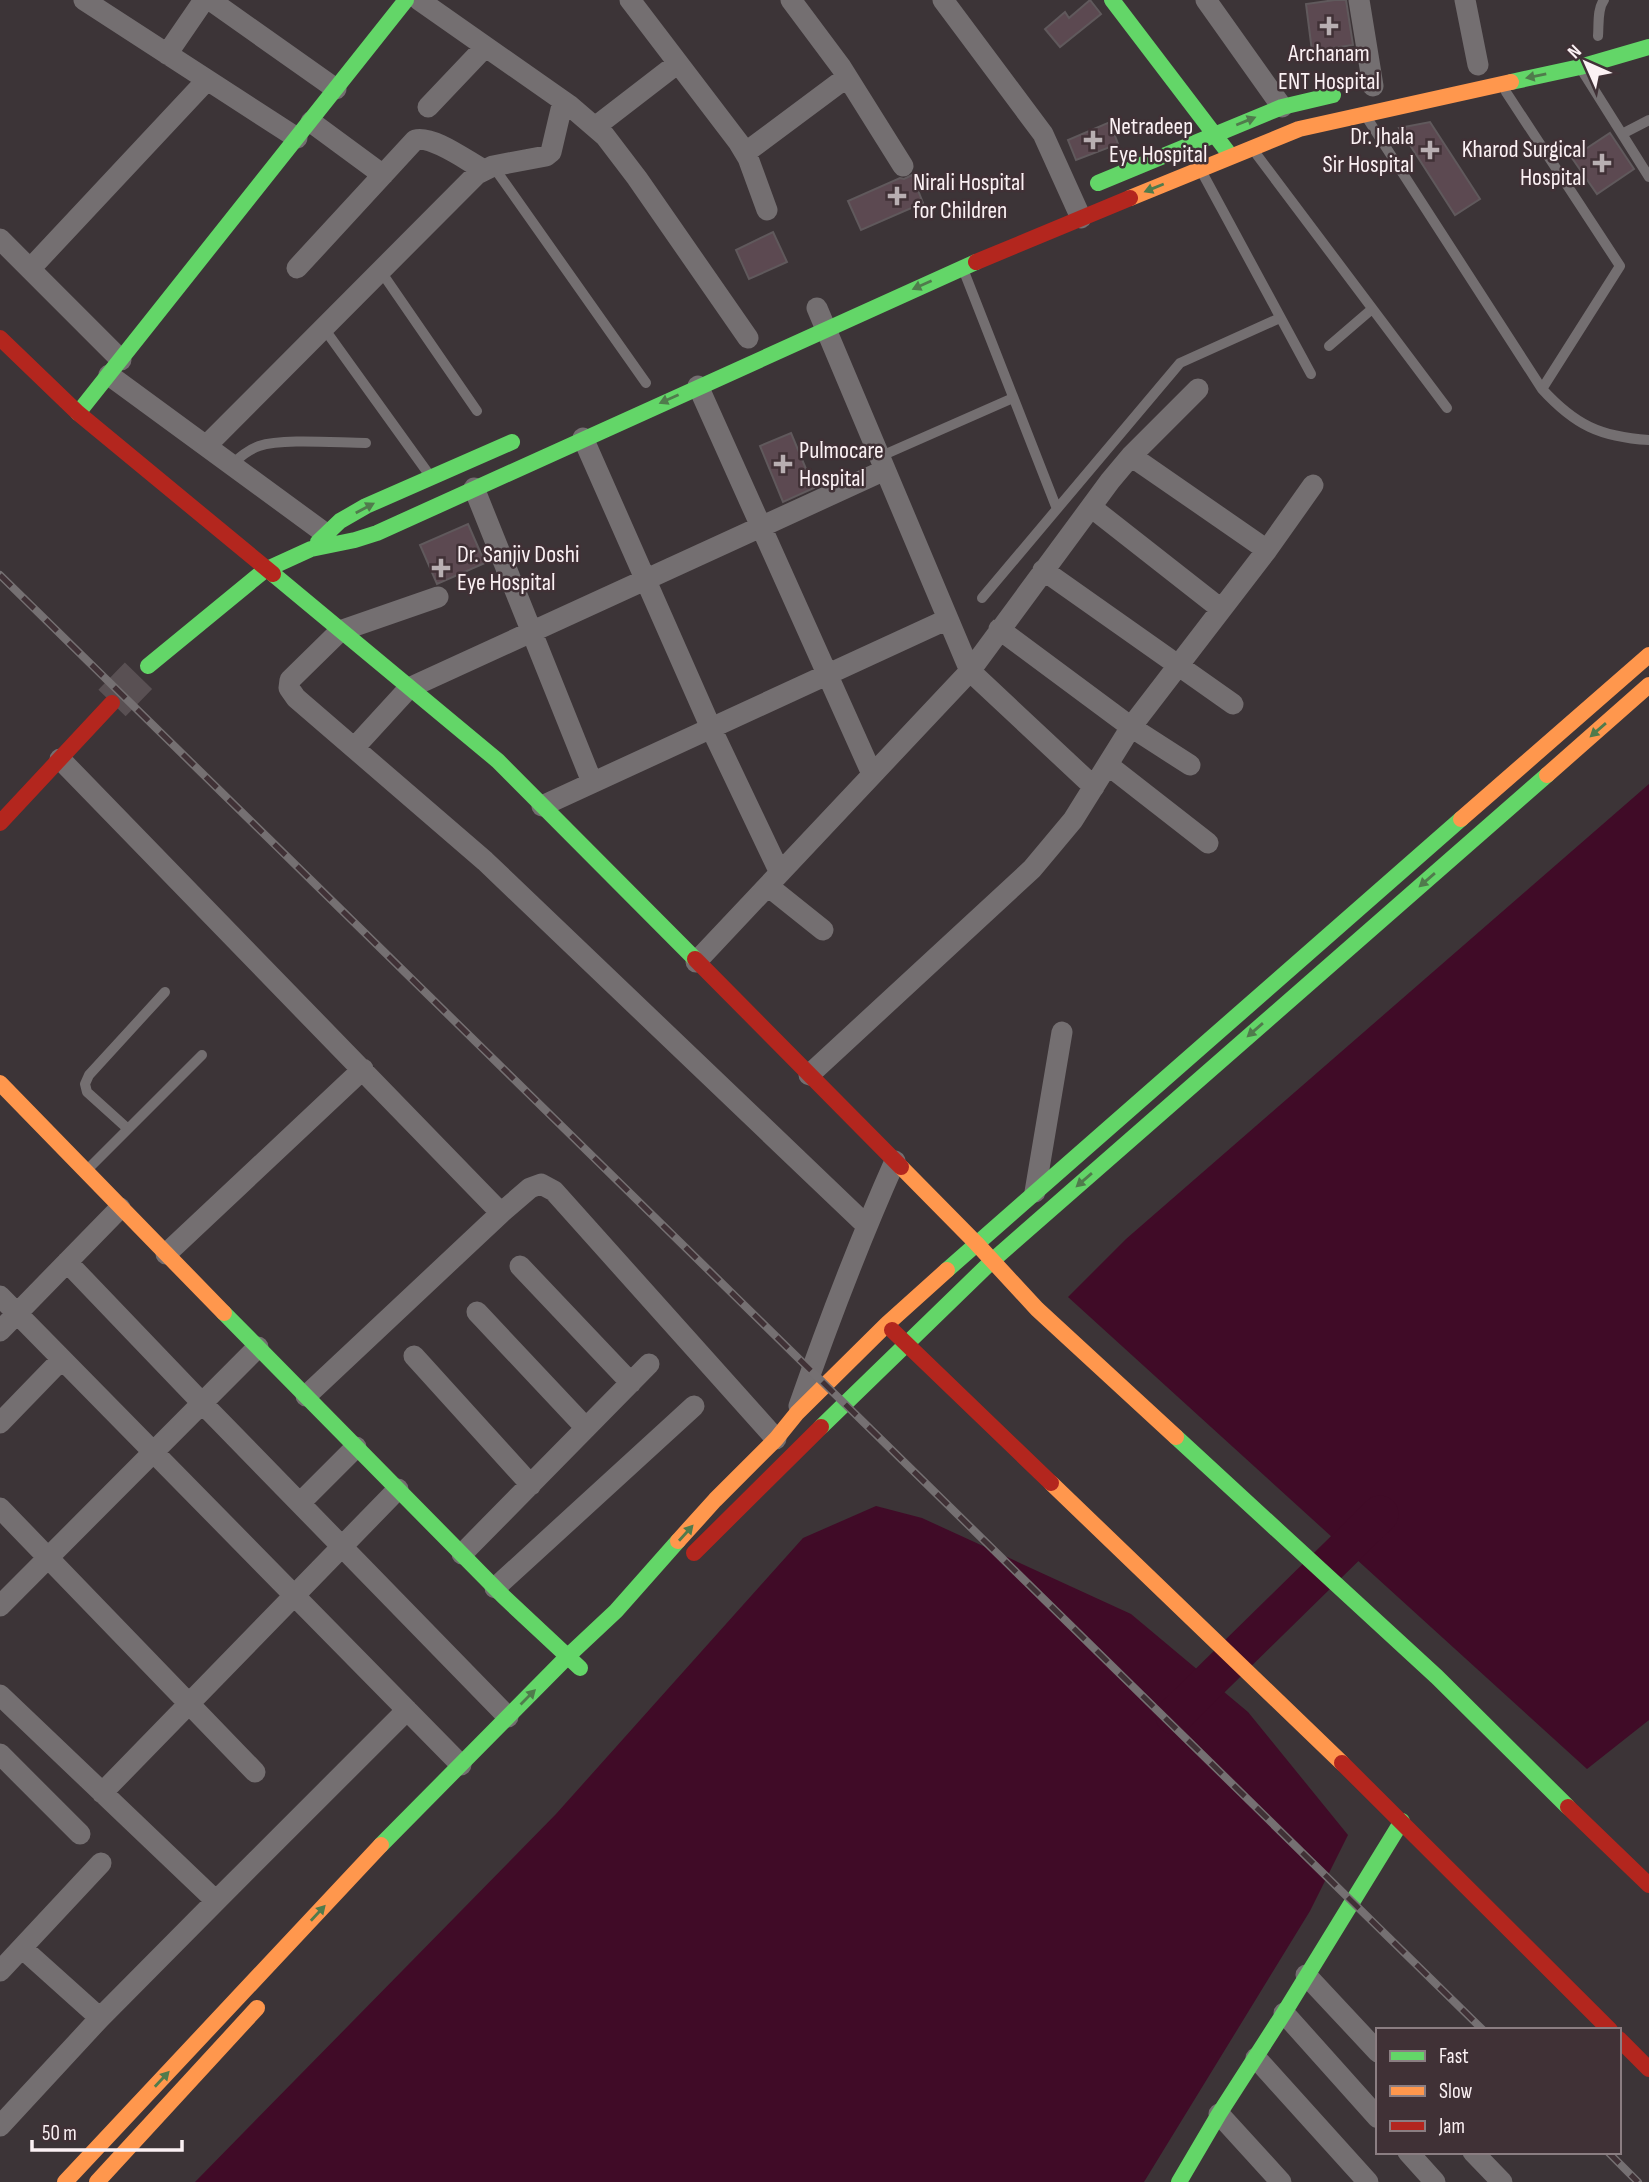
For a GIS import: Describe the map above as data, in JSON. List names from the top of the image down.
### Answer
{
  "places": {
    "health": [
      "Archanam ENT Hospital",
      "Netradeep Eye Hospital",
      "Dr. Jhala Sir Hospital",
      "Kharod Surgical Hospital",
      "Nirali Hospital for Children",
      "Pulmocare Hospital",
      "Dr. Sanjiv Doshi Eye Hospital"
    ]
  },
  "legend": ["Fast", "Slow", "Jam"],
  "scale_bar": "50 m",
  "north": "top left"
}
